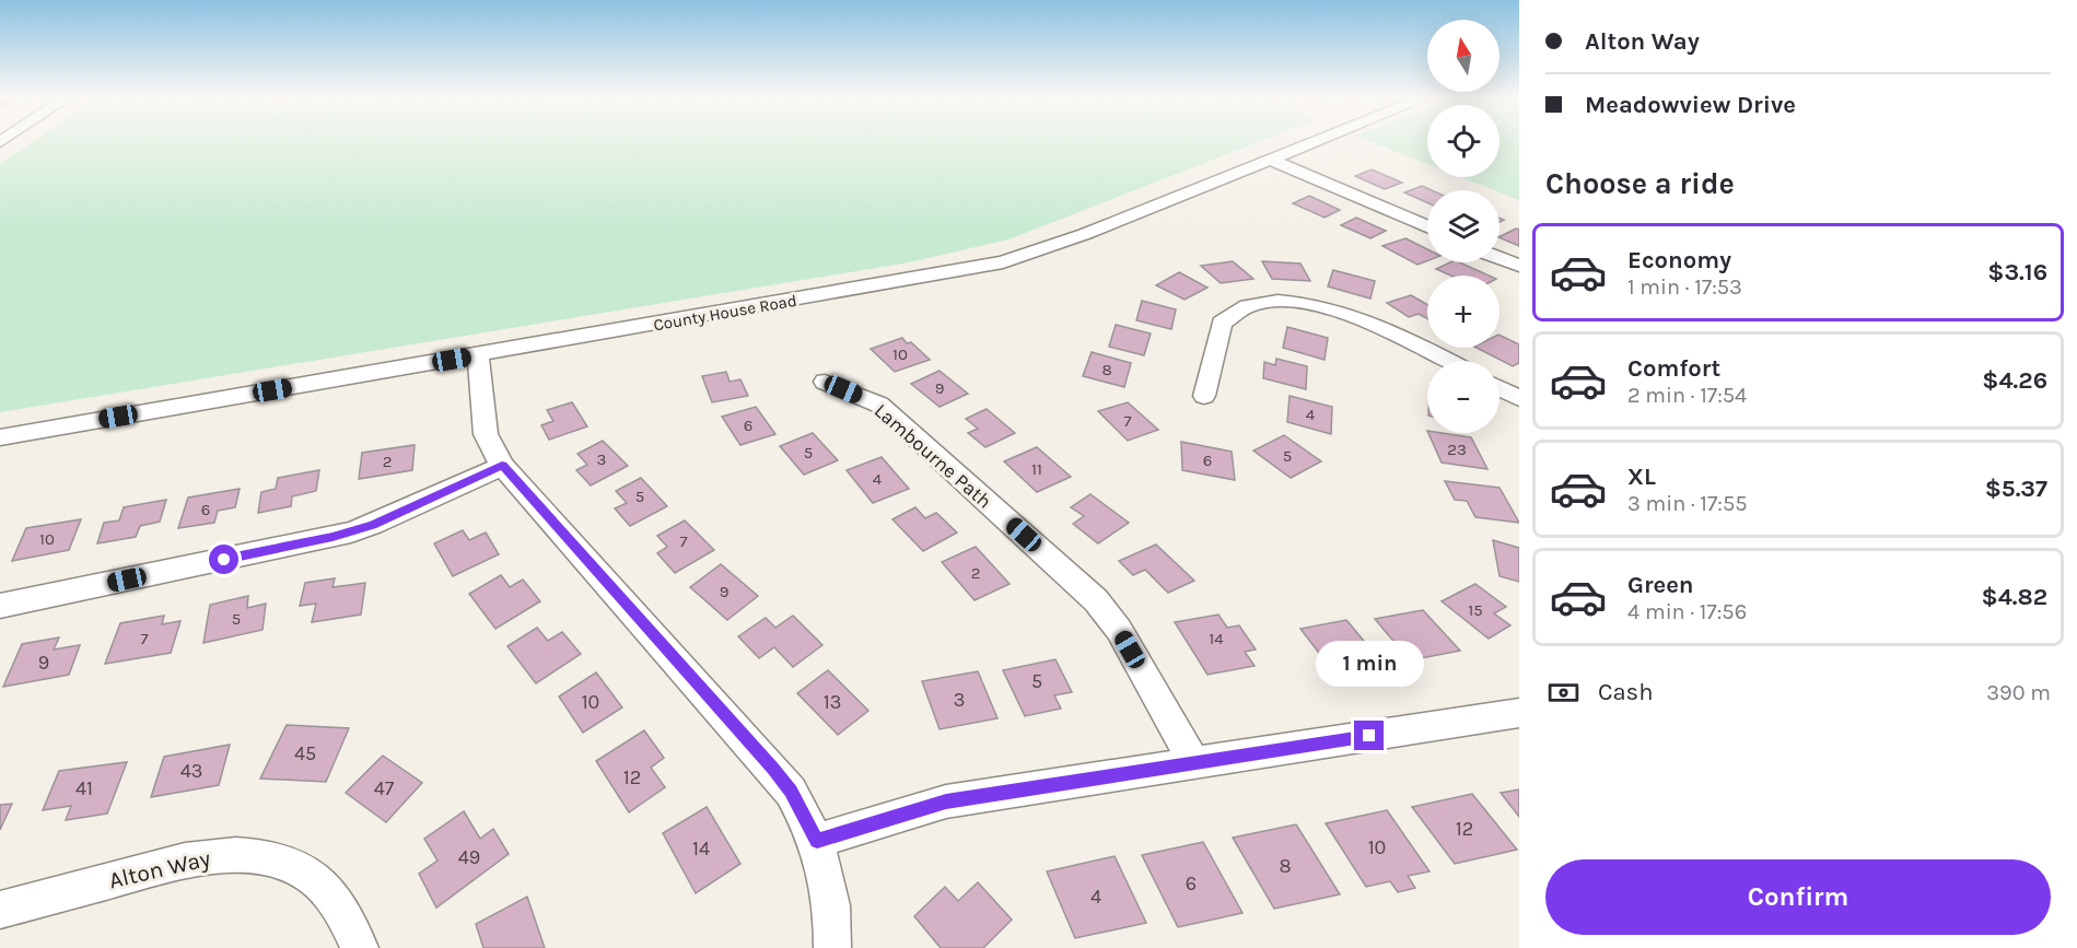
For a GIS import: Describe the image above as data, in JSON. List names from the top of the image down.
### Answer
{
  "streets": {
    "street": ["County House Road", "Lambourne Path", "Alton Way"]
  },
  "house_numbers": [
    "10",
    "8",
    "9",
    "4",
    "7",
    "6",
    "23",
    "5",
    "5",
    "3",
    "6",
    "2",
    "11",
    "4",
    "5",
    "6",
    "10",
    "7",
    "2",
    "9",
    "15",
    "5",
    "7",
    "14",
    "9",
    "5",
    "3",
    "10",
    "13",
    "45",
    "43",
    "12",
    "41",
    "47",
    "12",
    "10",
    "14",
    "49",
    "8",
    "6",
    "4"
  ],
  "north": "top",
  "page": {
    "banner": ["Alton Way", "Meadowview Drive"],
    "map_buttons": ["+", "−"],
    "heading": "Choose a ride",
    "list": [
      {
        "name": "Economy",
        "note": "1 min · 17:53",
        "value": "$3.16"
      },
      {
        "name": "Comfort",
        "note": "2 min · 17:54",
        "value": "$4.26"
      },
      {
        "name": "XL",
        "note": "3 min · 17:55",
        "value": "$5.37"
      },
      {
        "name": "Green",
        "note": "4 min · 17:56",
        "value": "$4.82"
      }
    ],
    "bubble": "1 min",
    "pay": ["Cash", "390 m"],
    "buttons": "Confirm"
  }
}
